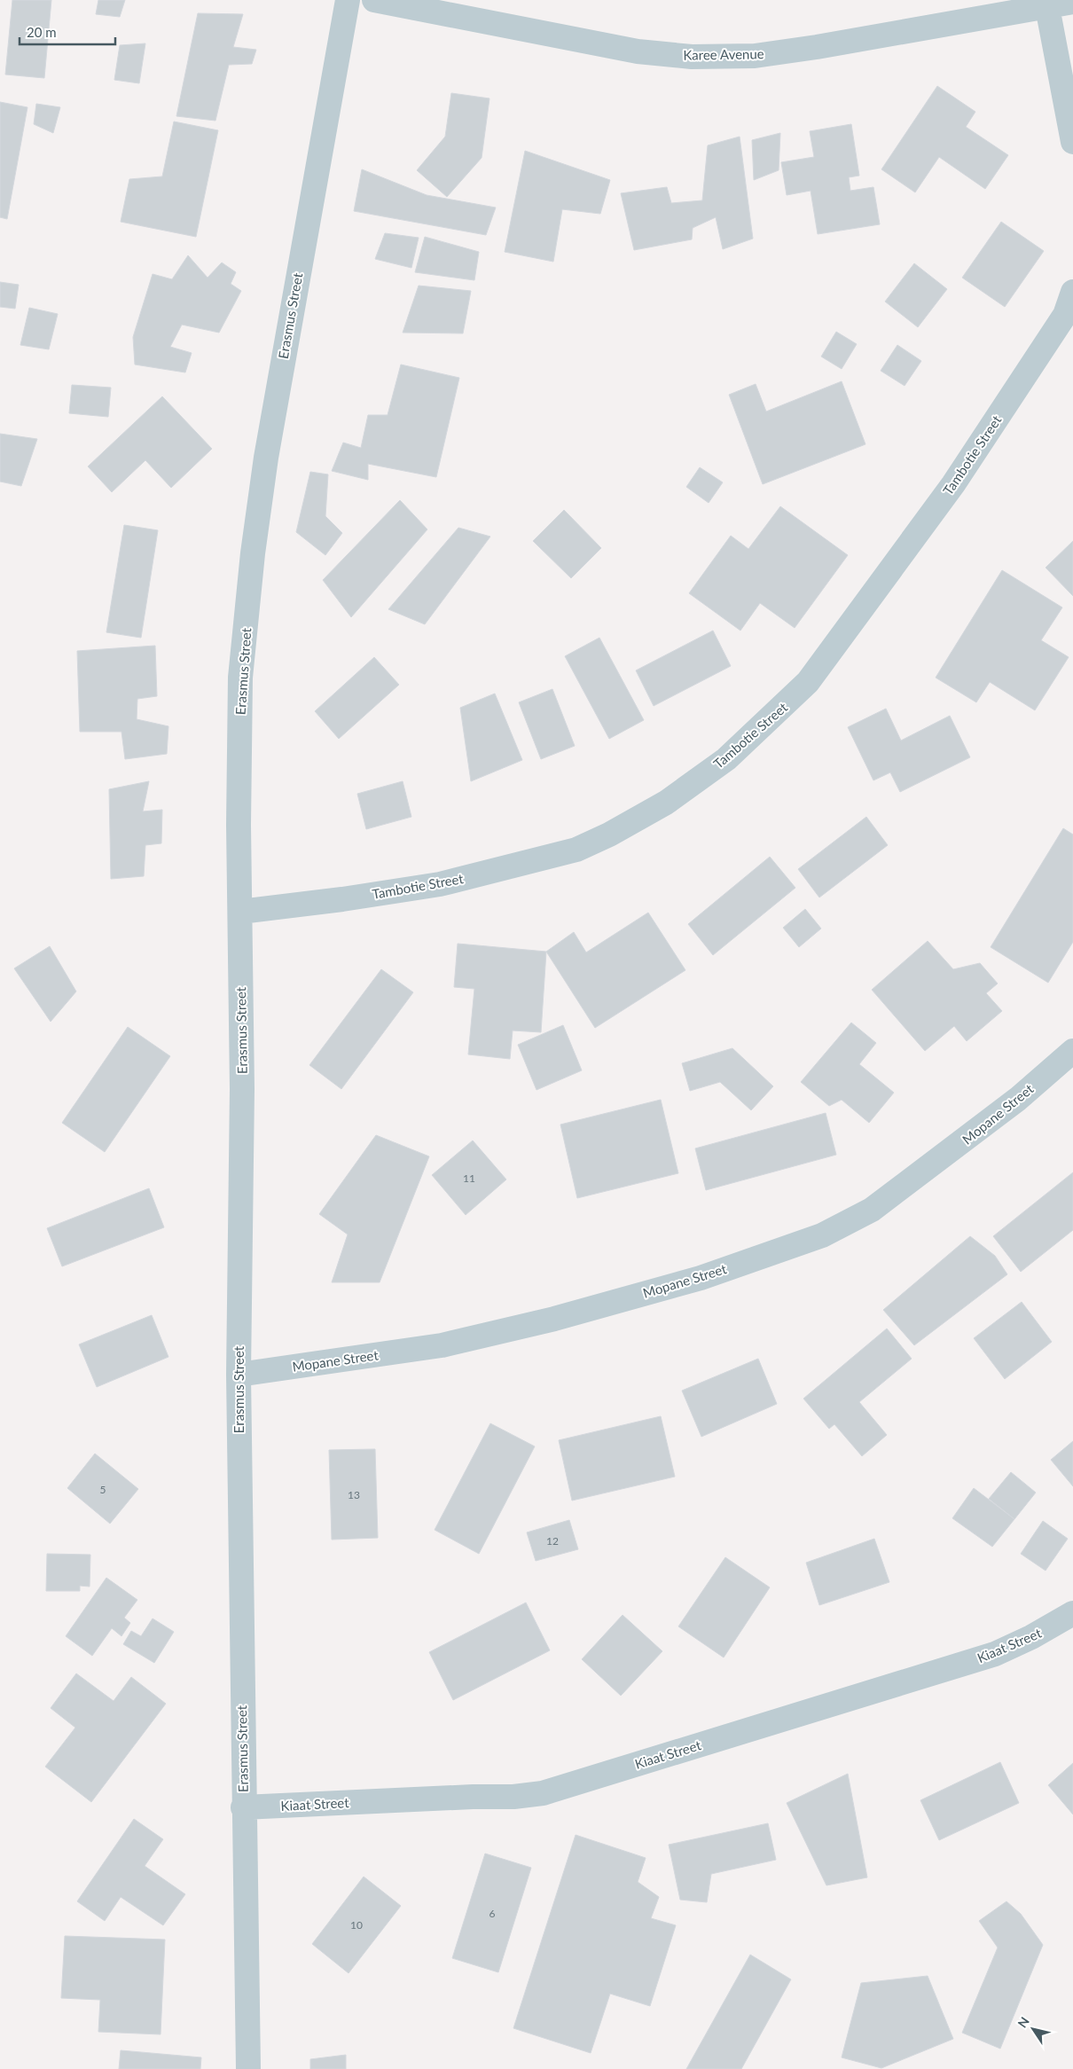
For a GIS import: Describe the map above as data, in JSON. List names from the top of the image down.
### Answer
{
  "streets": {
    "street": [
      "Karee Avenue",
      "Erasmus Street",
      "Tambotie Street",
      "Mopane Street",
      "Kiaat Street"
    ]
  },
  "crossings": [
    ["Erasmus Street", "Tambotie Street"],
    ["Erasmus Street", "Mopane Street"],
    ["Erasmus Street", "Kiaat Street"]
  ],
  "house_numbers": [
    "11",
    "5",
    "13",
    "12",
    "6",
    "10"
  ],
  "scale_bar": "20 m",
  "north": "top left"
}
